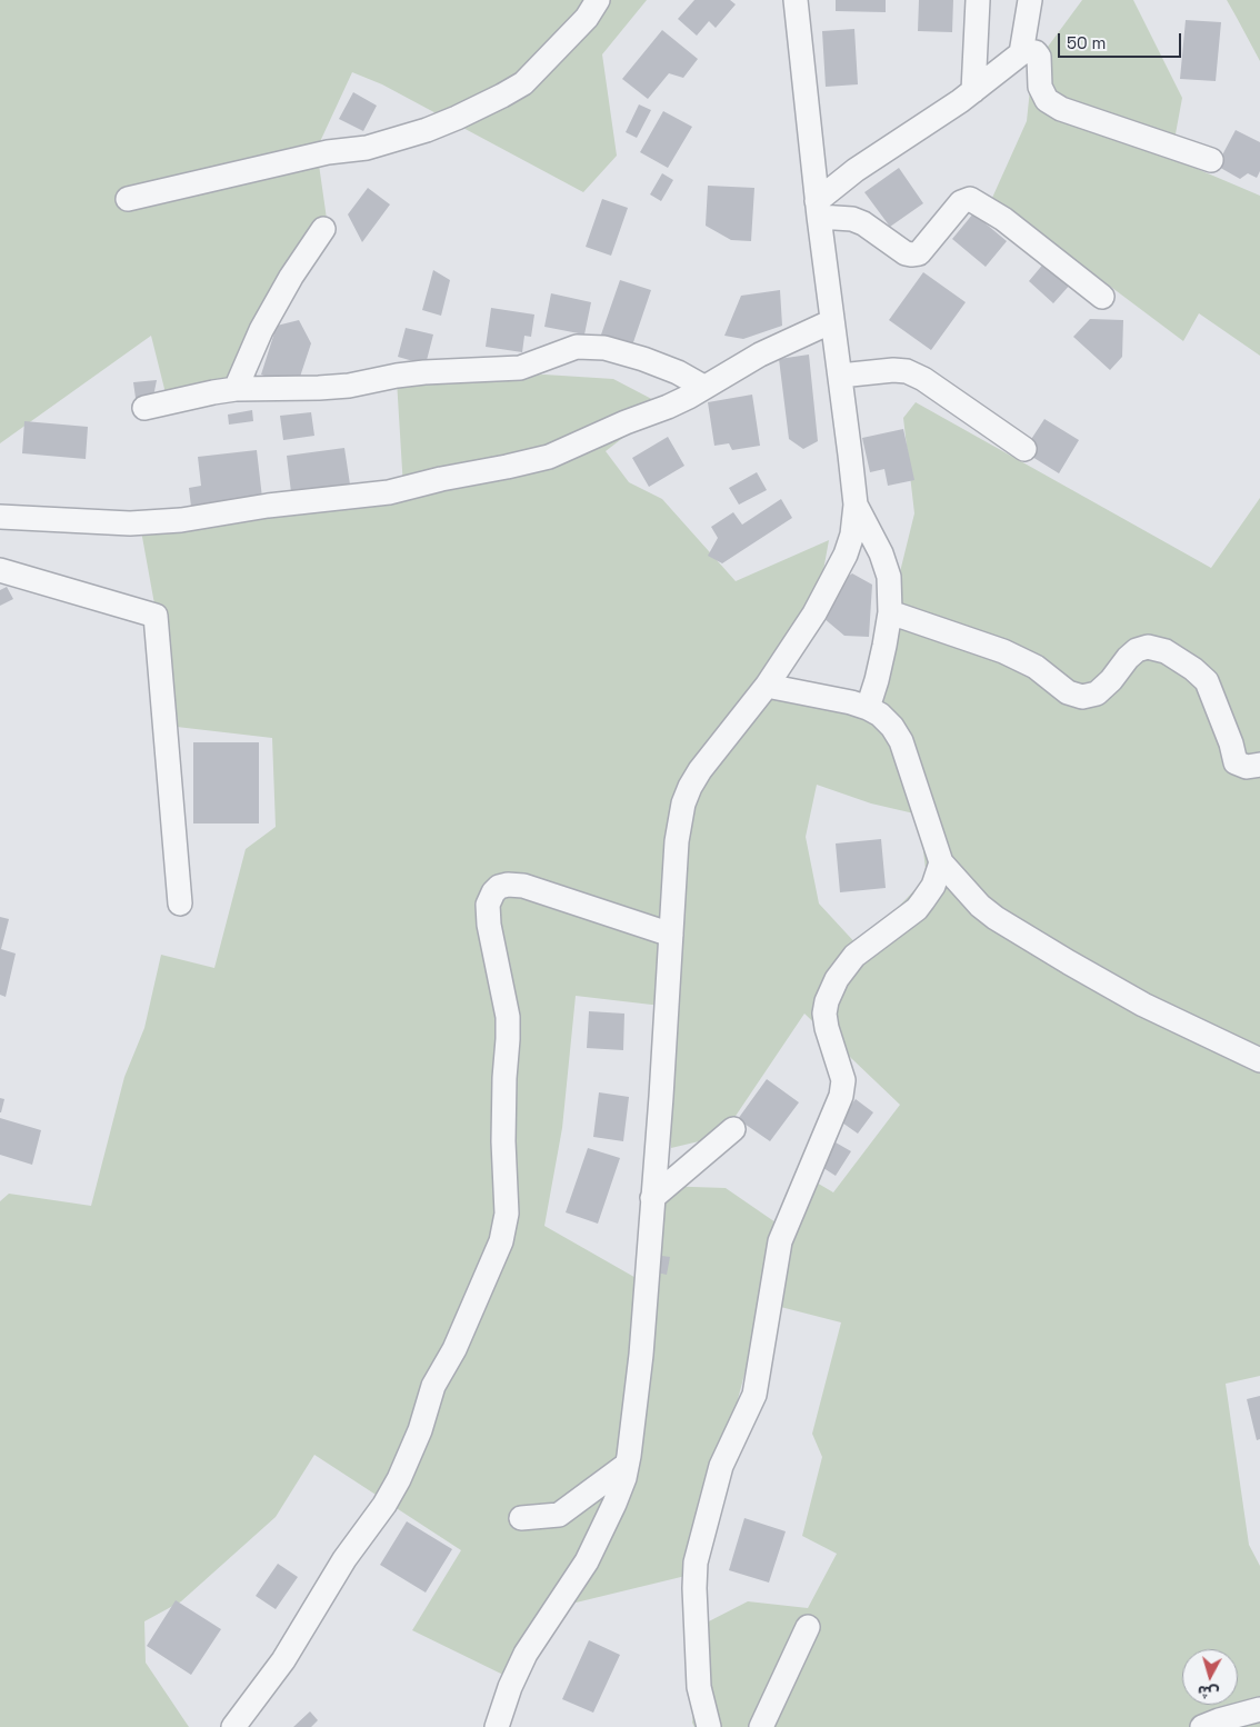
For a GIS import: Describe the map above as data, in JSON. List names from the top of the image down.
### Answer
{
  "scale_bar": "50 m",
  "north": "bottom"
}
